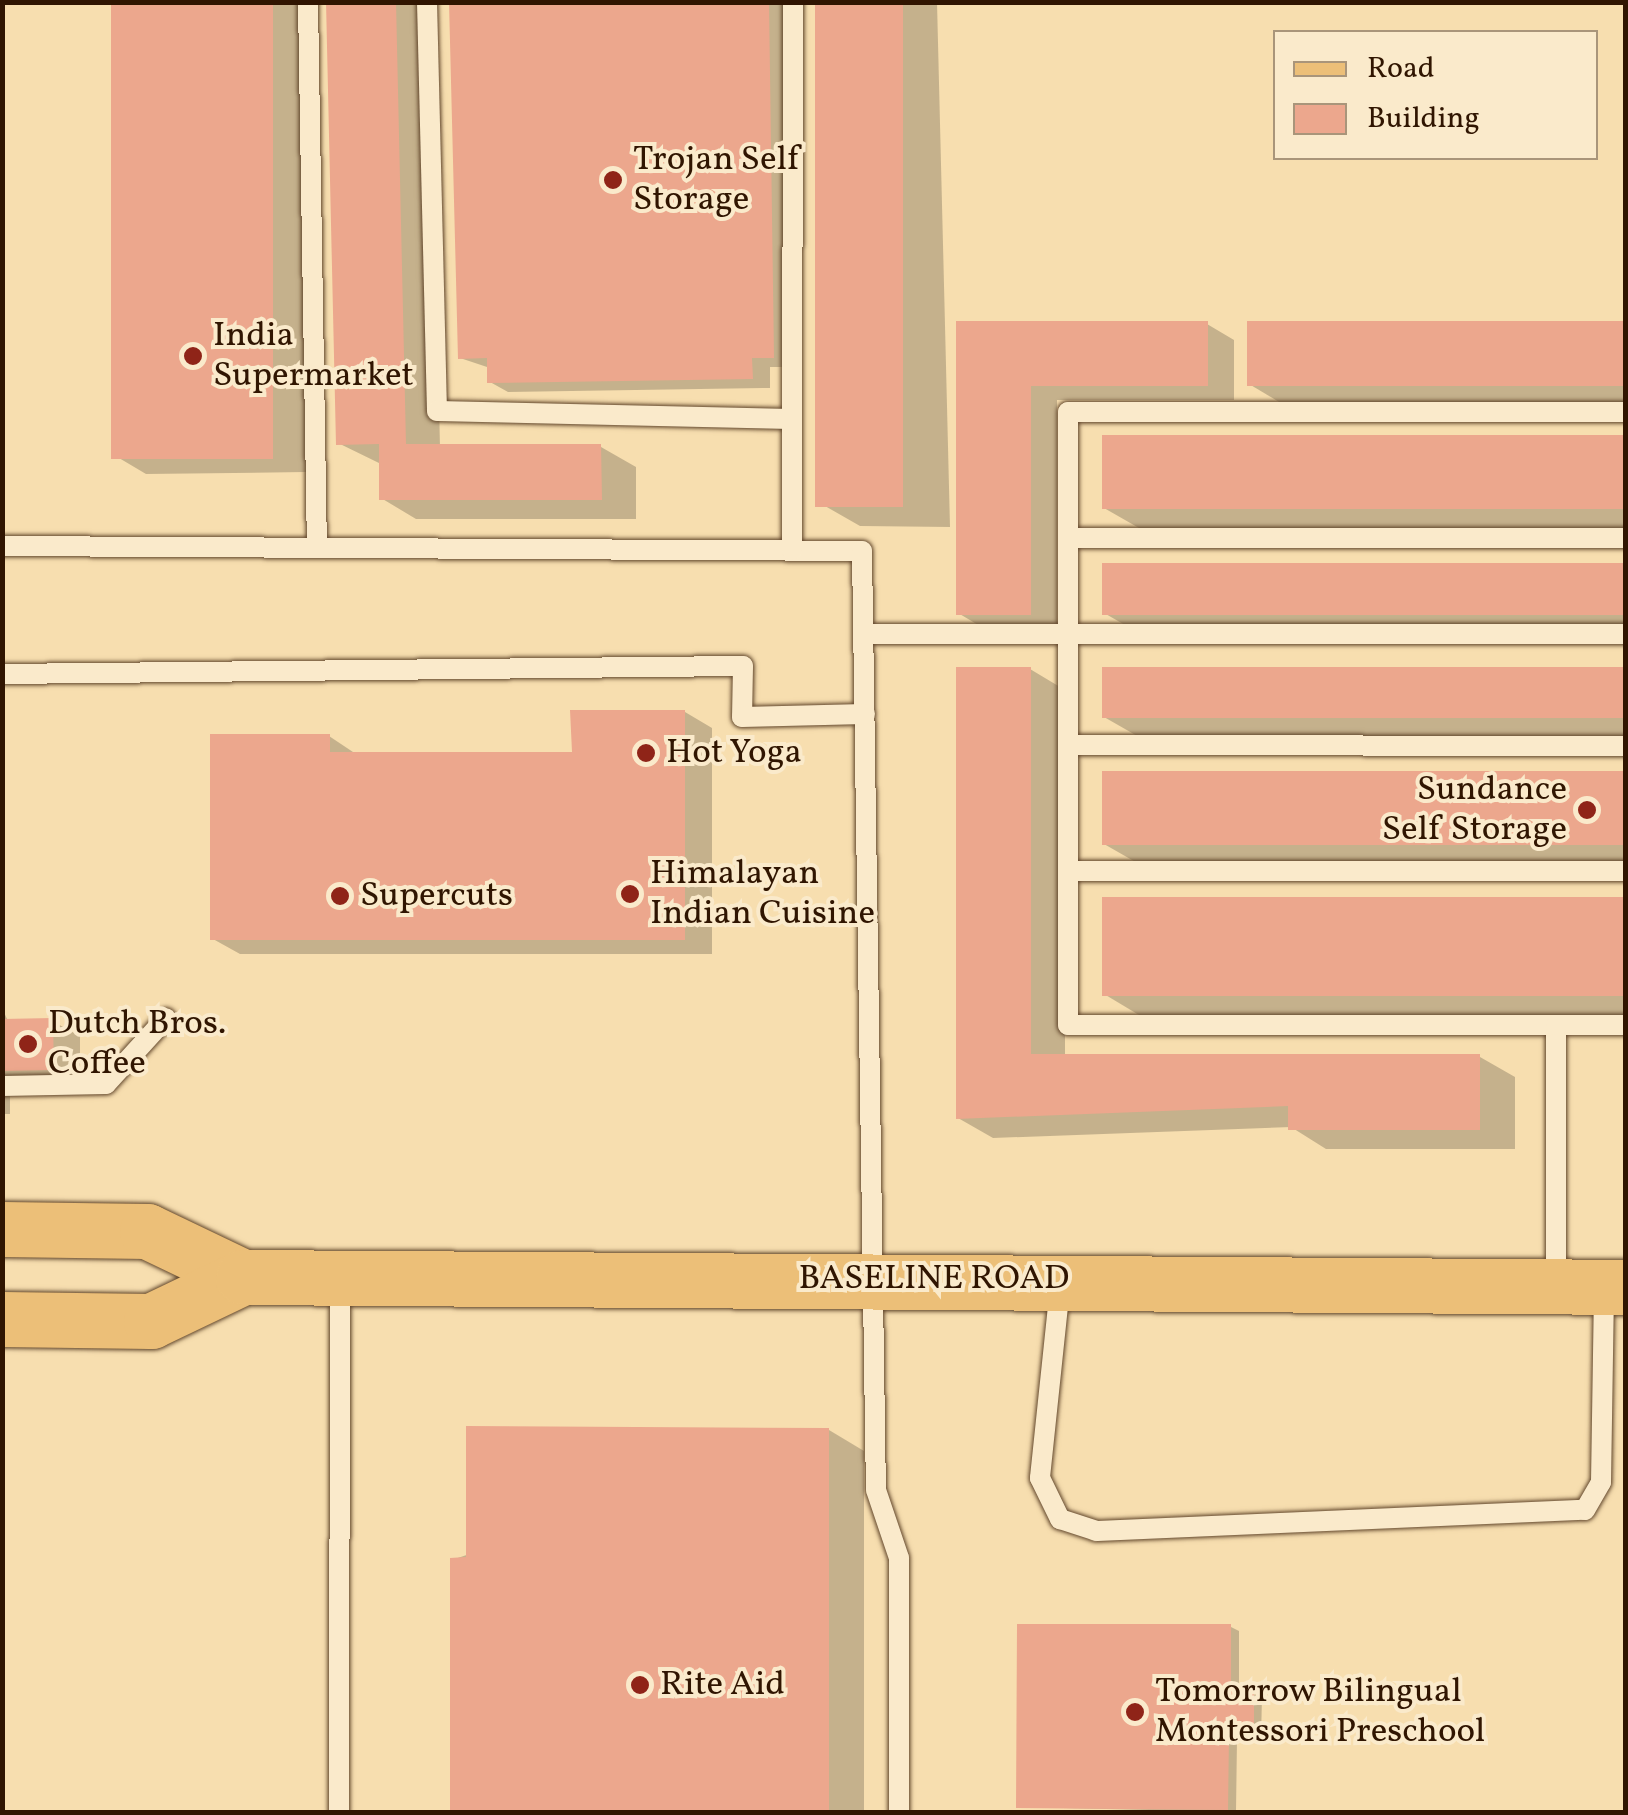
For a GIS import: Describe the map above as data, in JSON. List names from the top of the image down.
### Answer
{
  "streets": {
    "main road": ["BASELINE ROAD"]
  },
  "places": [
    "Trojan Self Storage",
    "India Supermarket",
    "Hot Yoga",
    "Sundance Self Storage",
    "Himalayan Indian Cuisine",
    "Supercuts",
    "Dutch Bros. Coffee",
    "Rite Aid",
    "Tomorrow Bilingual Montessori Preschool"
  ],
  "legend": ["Road", "Building"]
}
